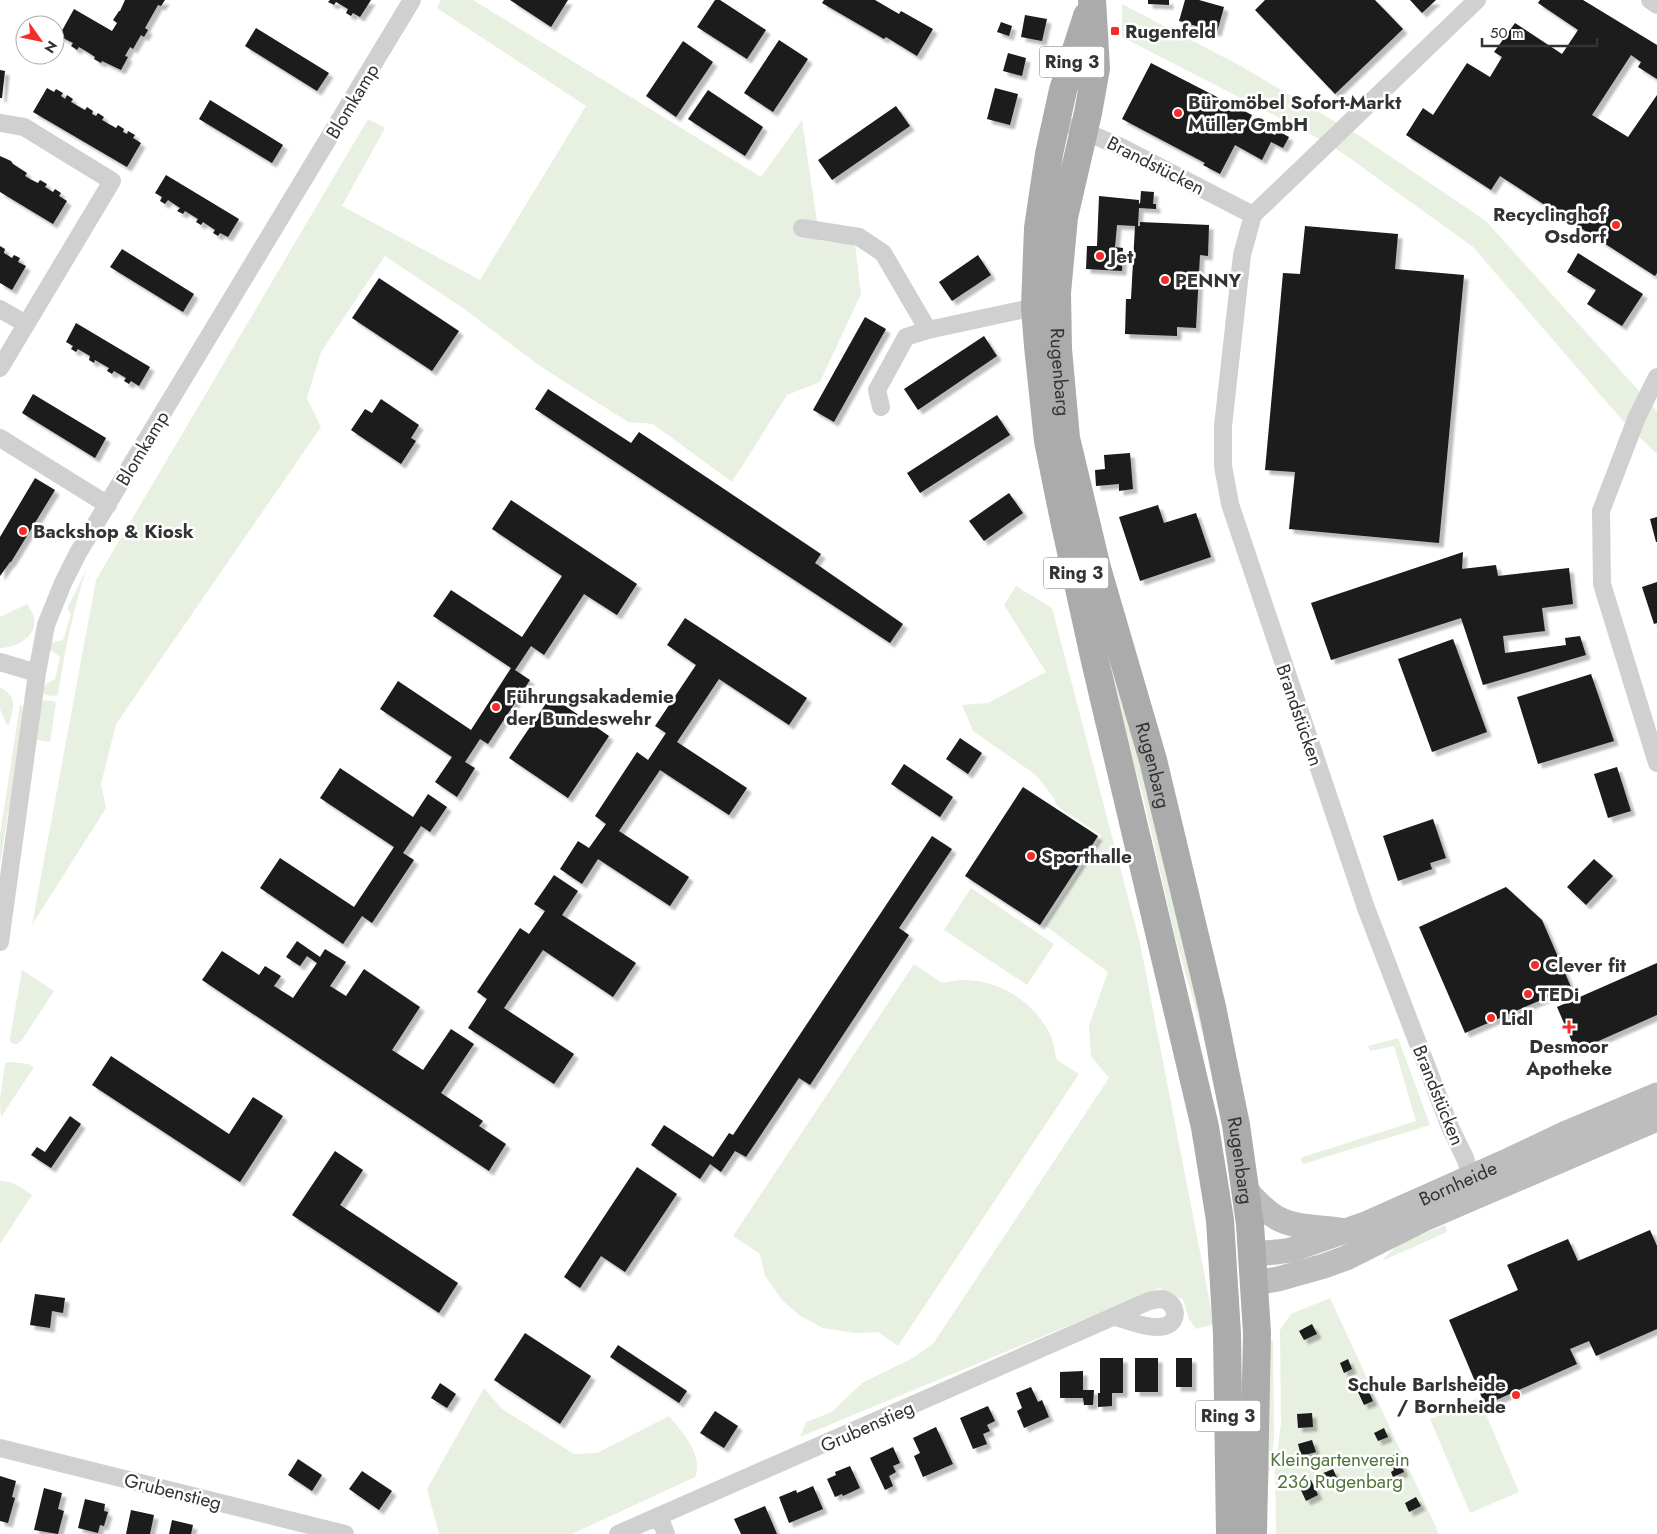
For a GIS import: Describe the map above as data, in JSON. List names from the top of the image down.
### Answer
{
  "streets": {
    "main road": ["Ring 3", "Rugenbarg"],
    "street": [
      "Blomkamp",
      "Brandstücken",
      "Bornheide",
      "Grubenstieg"
    ]
  },
  "crossings": [
    ["Brandstücken", "Rugenbarg"],
    ["Brandstücken", "Bornheide"],
    ["Rugenbarg", "Bornheide"]
  ],
  "parks": ["Kleingartenverein 236 Rugenbarg"],
  "places": {
    "transit": ["Rugenfeld"],
    "other": [
      "Büromöbel Sofort-Markt Müller GmbH",
      "Recyclinghof Osdorf",
      "Jet",
      "PENNY",
      "Backshop & Kiosk",
      "Führungsakademie der Bundeswehr",
      "Sporthalle",
      "Clever fit",
      "TEDi",
      "Lidl",
      "Schule Barlsheide / Bornheide"
    ],
    "health": ["Desmoor Apotheke"]
  },
  "scale_bar": "50 m",
  "north": "bottom right"
}
